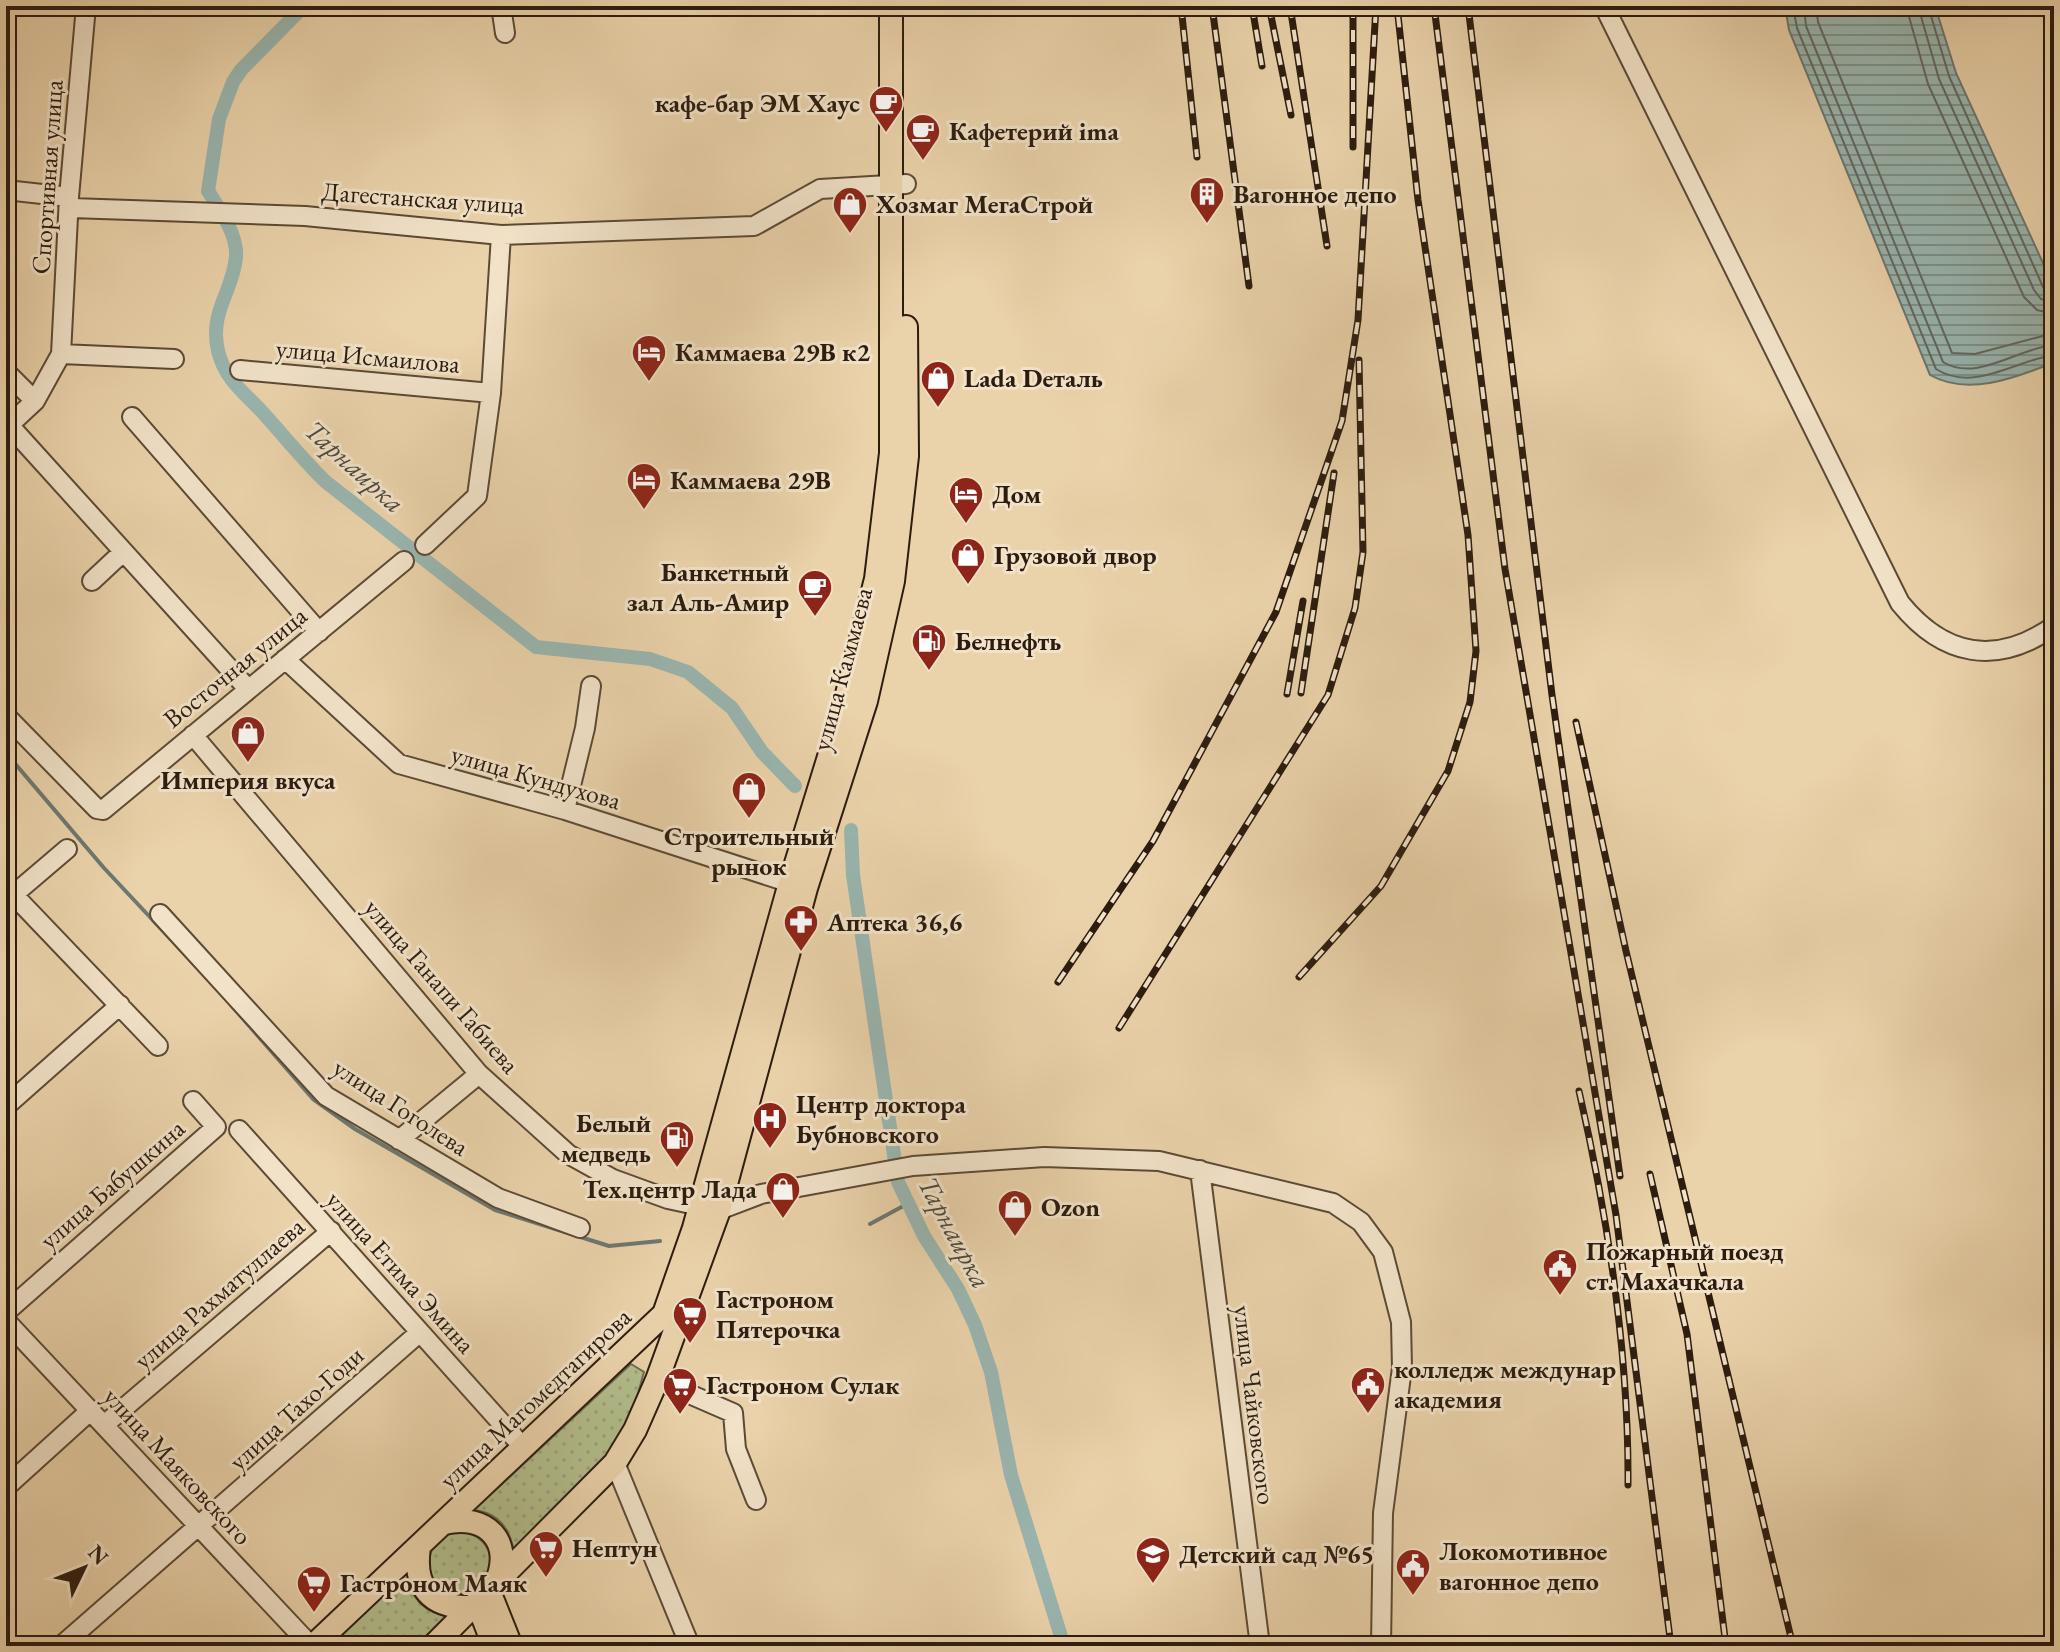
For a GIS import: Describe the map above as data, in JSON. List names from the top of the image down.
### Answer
{
  "streets": {
    "main road": ["улица Каммаева", "улица Магомедтагирова"],
    "street": [
      "Спортивная улица",
      "Дагестанская улица",
      "улица Исмаилова",
      "Восточная улица",
      "улица Кундухова",
      "улица Ганапи Габиева",
      "улица Гоголева",
      "улица Бабушкина",
      "улица Етима Эмина",
      "улица Рахматуллаева",
      "улица Чайковского",
      "улица Тахо-Годи",
      "улица Маяковского"
    ]
  },
  "crossings": [
    ["Спортивная улица", "Дагестанская улица"],
    ["Дагестанская улица", "улица Каммаева"],
    ["Восточная улица", "улица Кундухова"],
    ["Восточная улица", "улица Ганапи Габиева"],
    ["улица Каммаева", "улица Кундухова"],
    ["улица Каммаева", "улица Ганапи Габиева"],
    ["улица Каммаева", "улица Магомедтагирова"],
    ["улица Етима Эмина", "улица Рахматуллаева"],
    ["улица Етима Эмина", "улица Магомедтагирова"],
    ["улица Етима Эмина", "улица Тахо-Годи"],
    ["улица Рахматуллаева", "улица Маяковского"],
    ["улица Тахо-Годи", "улица Маяковского"]
  ],
  "water": ["Тарнаирка"],
  "places": {
    "cafe": ["кафе-бар ЭМ Хаус", "Кафетерий ima", "Банкетный зал Аль-Амир"],
    "building": ["Вагонное депо"],
    "shop": [
      "Хозмаг МегаСтрой",
      "Lada Dеталь",
      "Грузовой двор",
      "Империя вкуса",
      "Строительный рынок",
      "Тех.центр Лада",
      "Ozon"
    ],
    "hotel": ["Каммаева 29В к2", "Каммаева 29В", "Дом"],
    "fuel station": ["Белнефть", "Белый медведь"],
    "pharmacy": ["Аптека 36,6"],
    "hospital": ["Центр доктора Бубновского"],
    "public building": ["Пожарный поезд ст. Махачкала", "колледж междунар академия", "Локомотивное вагонное депо"],
    "supermarket": [
      "Гастроном Пятерочка",
      "Гастроном Сулак",
      "Нептун",
      "Гастроном Маяк"
    ],
    "school or university": ["Детский сад №65"]
  },
  "north": "top right"
}
